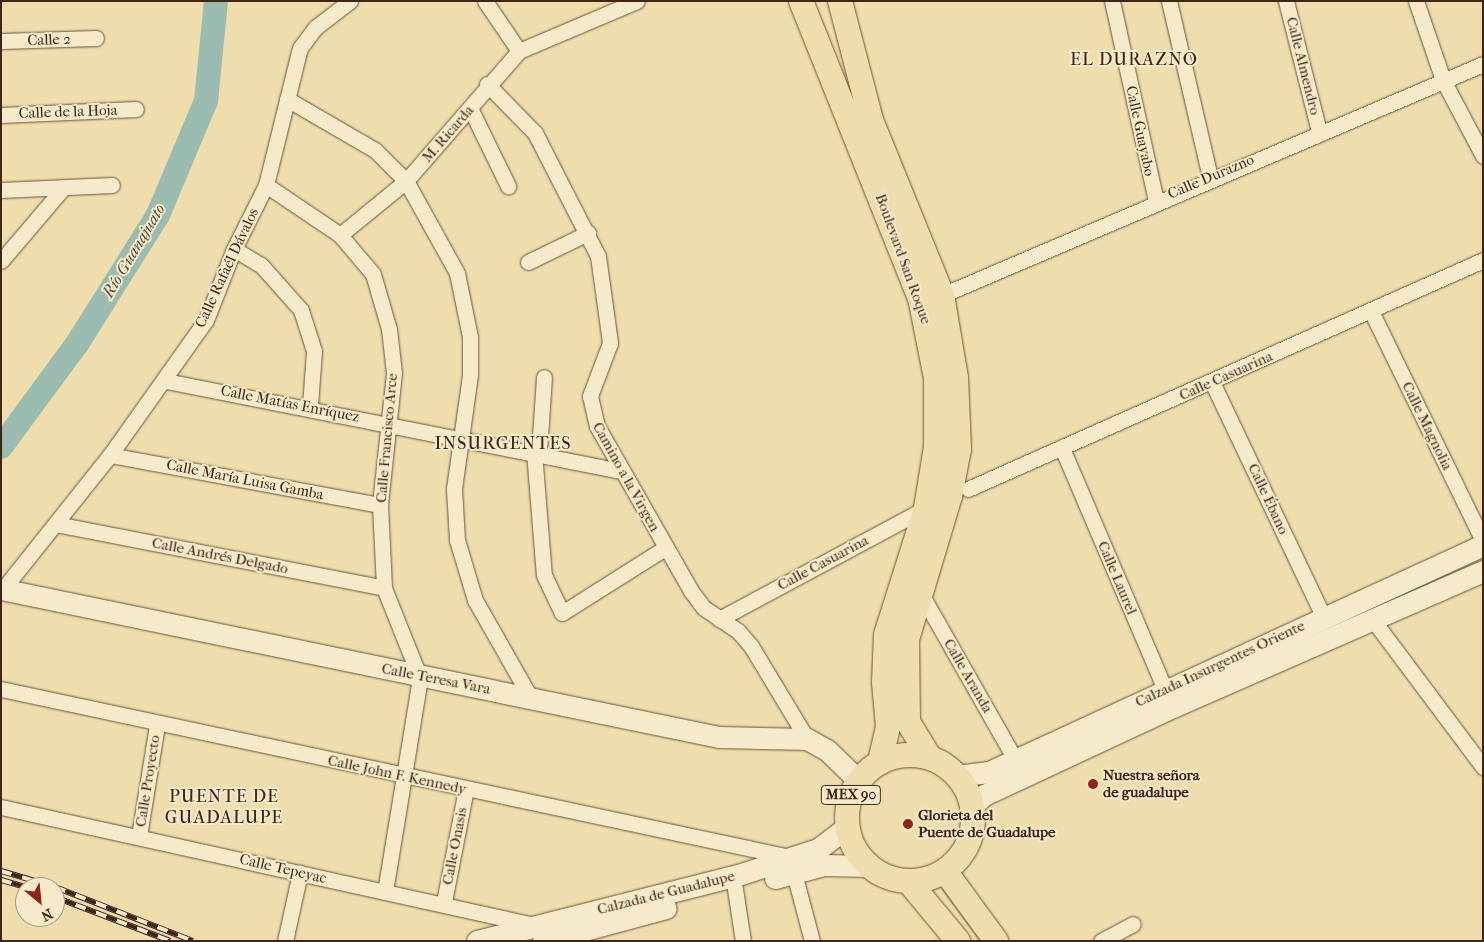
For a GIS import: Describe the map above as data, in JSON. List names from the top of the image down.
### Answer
{
  "streets": {
    "main road": [
      "Boulevard San Roque",
      "Calzada Insurgentes Oriente",
      "Calle Teresa Vara",
      "MEX 90",
      "Calzada de Guadalupe"
    ],
    "street": [
      "Calle 2",
      "Calle Almendro",
      "Calle de la Hoja",
      "Calle Guayabo",
      "M. Ricarda",
      "Calle Durazno",
      "Calle Rafaél Dávalos",
      "Calle Casuarina",
      "Calle Matías Enríquez",
      "Calle Magnolia",
      "Calle Francisco Arce",
      "Camino a la Virgen",
      "Calle María Luisa Gamba",
      "Calle Ébano",
      "Calle Andrés Delgado",
      "Calle Laurel",
      "Calle Aranda",
      "Calle John F. Kennedy",
      "Calle Proyecto",
      "Calle Onasis",
      "Calle Tepeyac"
    ]
  },
  "crossings": [
    ["Calle Almendro", "Calle Durazno"],
    ["Calle Guayabo", "Calle Durazno"],
    ["M. Ricarda", "Calle Francisco Arce"],
    ["M. Ricarda", "Camino a la Virgen"],
    ["Calle Durazno", "Boulevard San Roque"],
    ["Boulevard San Roque", "Calle Casuarina"],
    ["Boulevard San Roque", "Calzada Insurgentes Oriente"],
    ["Boulevard San Roque", "Calle Aranda"],
    ["Boulevard San Roque", "Calle Teresa Vara"],
    ["Boulevard San Roque", "MEX 90"],
    ["Boulevard San Roque", "Calzada de Guadalupe"],
    ["Calle Rafaél Dávalos", "Calle Matías Enríquez"],
    ["Calle Rafaél Dávalos", "Calle Francisco Arce"],
    ["Calle Rafaél Dávalos", "Calle María Luisa Gamba"],
    ["Calle Rafaél Dávalos", "Calle Andrés Delgado"],
    ["Calle Rafaél Dávalos", "Calle Teresa Vara"],
    ["Calle Casuarina", "Calle Magnolia"],
    ["Calle Casuarina", "Camino a la Virgen"],
    ["Calle Casuarina", "Calle Ébano"],
    ["Calle Casuarina", "Calle Laurel"],
    ["Calle Matías Enríquez", "Calle Francisco Arce"],
    ["Calle Matías Enríquez", "Camino a la Virgen"],
    ["Calle Francisco Arce", "Calle María Luisa Gamba"],
    ["Calle Francisco Arce", "Calle Andrés Delgado"],
    ["Calle Francisco Arce", "Calle Teresa Vara"],
    ["Camino a la Virgen", "Calle Teresa Vara"],
    ["Calle Ébano", "Calzada Insurgentes Oriente"],
    ["Calle Laurel", "Calzada Insurgentes Oriente"],
    ["Calzada Insurgentes Oriente", "Calle Aranda"],
    ["Calzada Insurgentes Oriente", "Calle Teresa Vara"],
    ["Calzada Insurgentes Oriente", "MEX 90"],
    ["Calzada Insurgentes Oriente", "Calzada de Guadalupe"],
    ["Calle Teresa Vara", "MEX 90"],
    ["Calle Teresa Vara", "Calzada de Guadalupe"],
    ["Calle John F. Kennedy", "Calle Proyecto"],
    ["Calle John F. Kennedy", "Calle Onasis"],
    ["Calle John F. Kennedy", "Calzada de Guadalupe"],
    ["Calle Proyecto", "Calle Tepeyac"],
    ["MEX 90", "Calzada de Guadalupe"],
    ["Calle Onasis", "Calle Tepeyac"],
    ["Calle Tepeyac", "Calzada de Guadalupe"]
  ],
  "districts": ["EL DURAZNO", "INSURGENTES", "PUENTE DE GUADALUPE"],
  "water": ["Río Guanajuato"],
  "places": ["Nuestra señora de guadalupe", "Glorieta del Puente de Guadalupe"],
  "north": "bottom right"
}
